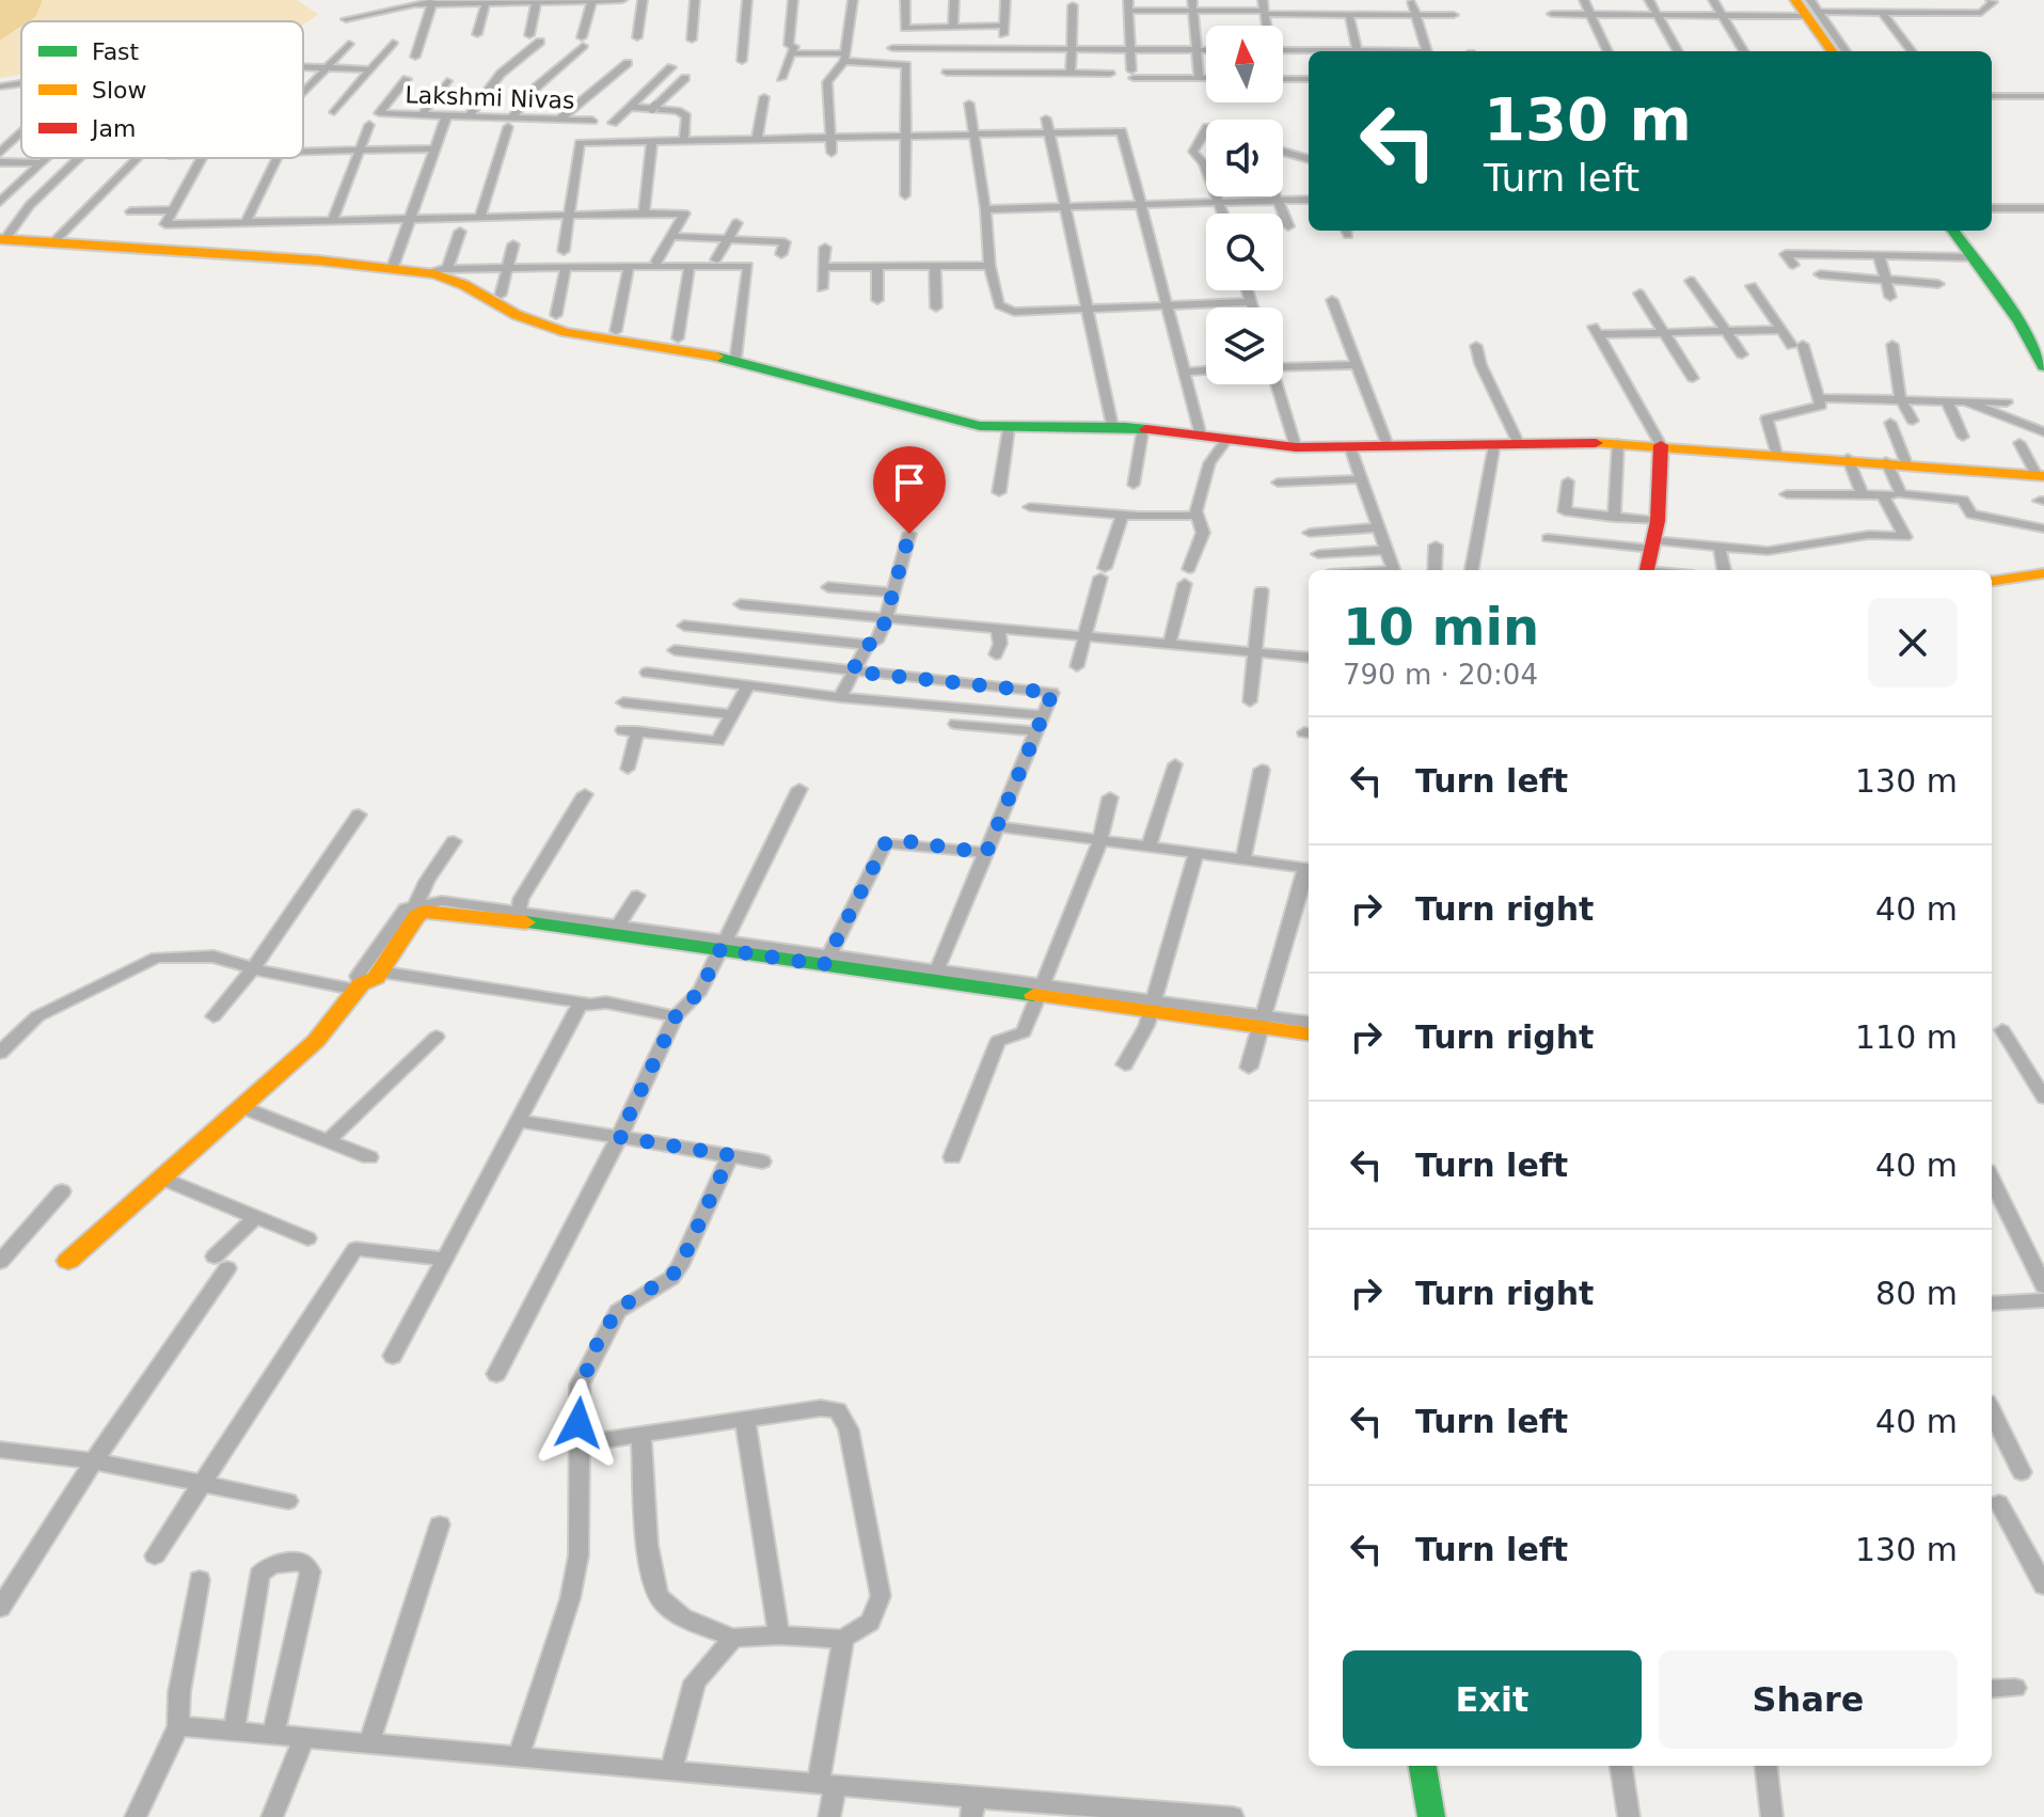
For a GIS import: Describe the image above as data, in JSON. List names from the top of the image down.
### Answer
{
  "streets": {
    "street": ["Lakshmi Nivas"]
  },
  "legend": ["Fast", "Slow", "Jam"],
  "north": "top",
  "page": {
    "turn": ["130 m", "Turn left"],
    "heading": ["10 min", "790 m · 20:04"],
    "list": [
      {
        "name": "Turn left",
        "value": "130 m"
      },
      {
        "name": "Turn right",
        "value": "40 m"
      },
      {
        "name": "Turn right",
        "value": "110 m"
      },
      {
        "name": "Turn left",
        "value": "40 m"
      },
      {
        "name": "Turn right",
        "value": "80 m"
      },
      {
        "name": "Turn left",
        "value": "40 m"
      },
      {
        "name": "Turn left",
        "value": "130 m"
      }
    ],
    "buttons": ["Exit", "Share"]
  }
}
